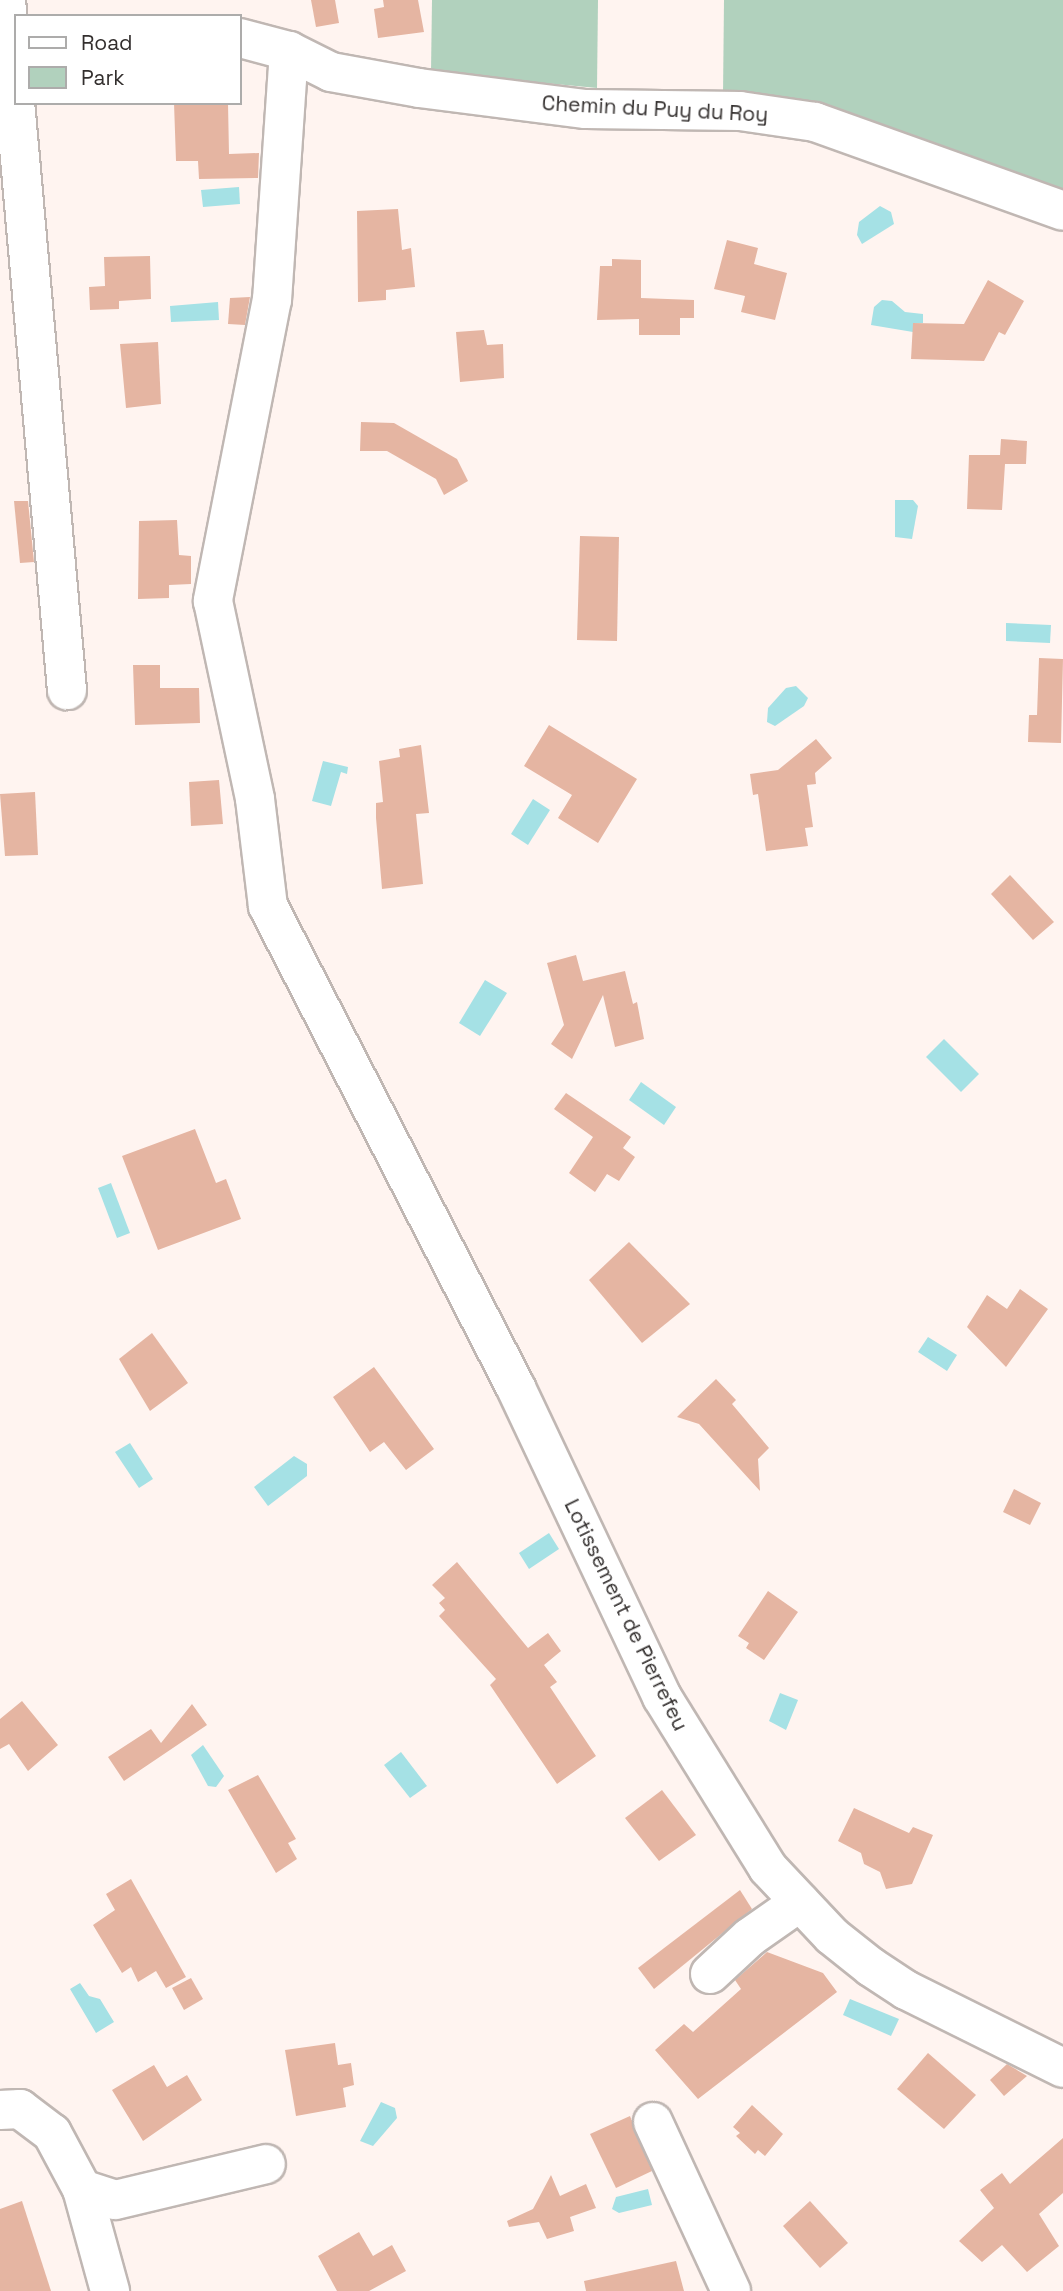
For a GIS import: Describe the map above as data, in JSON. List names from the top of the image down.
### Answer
{
  "streets": {
    "street": ["Chemin du Puy du Roy", "Lotissement de Pierrefeu"]
  },
  "crossings": [
    ["Chemin du Puy du Roy", "Lotissement de Pierrefeu"]
  ],
  "legend": ["Road", "Park"]
}
